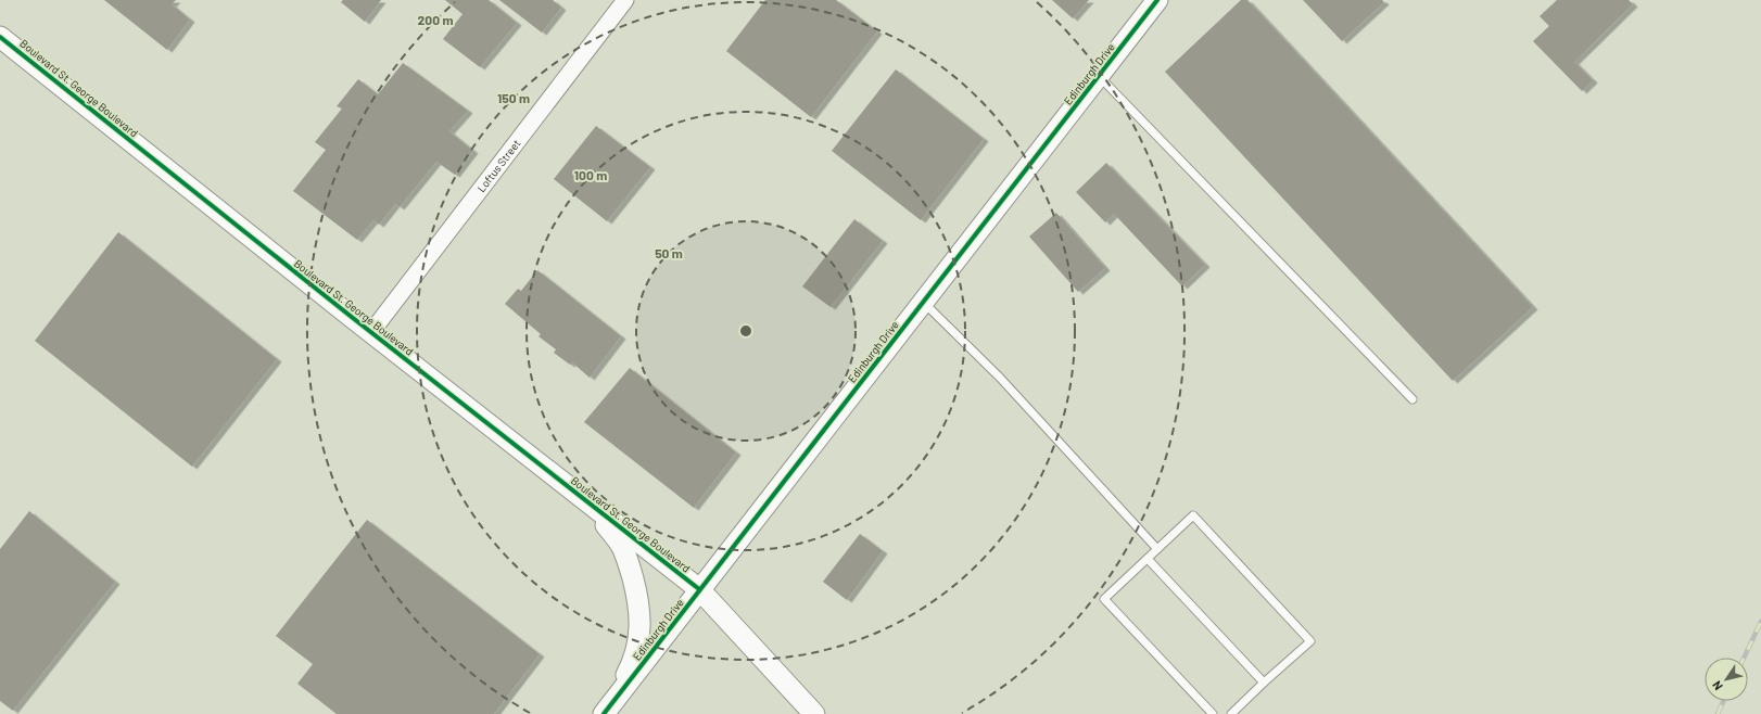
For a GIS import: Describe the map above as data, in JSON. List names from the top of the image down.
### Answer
{
  "streets": {
    "street": ["Edinburgh Drive", "Boulevard St. George Boulevard", "Loftus Street"]
  },
  "crossings": [
    ["Edinburgh Drive", "Boulevard St. George Boulevard"],
    ["Boulevard St. George Boulevard", "Loftus Street"]
  ],
  "north": "bottom left",
  "rings": [
    "200 m",
    "150 m",
    "100 m",
    "50 m"
  ]
}
